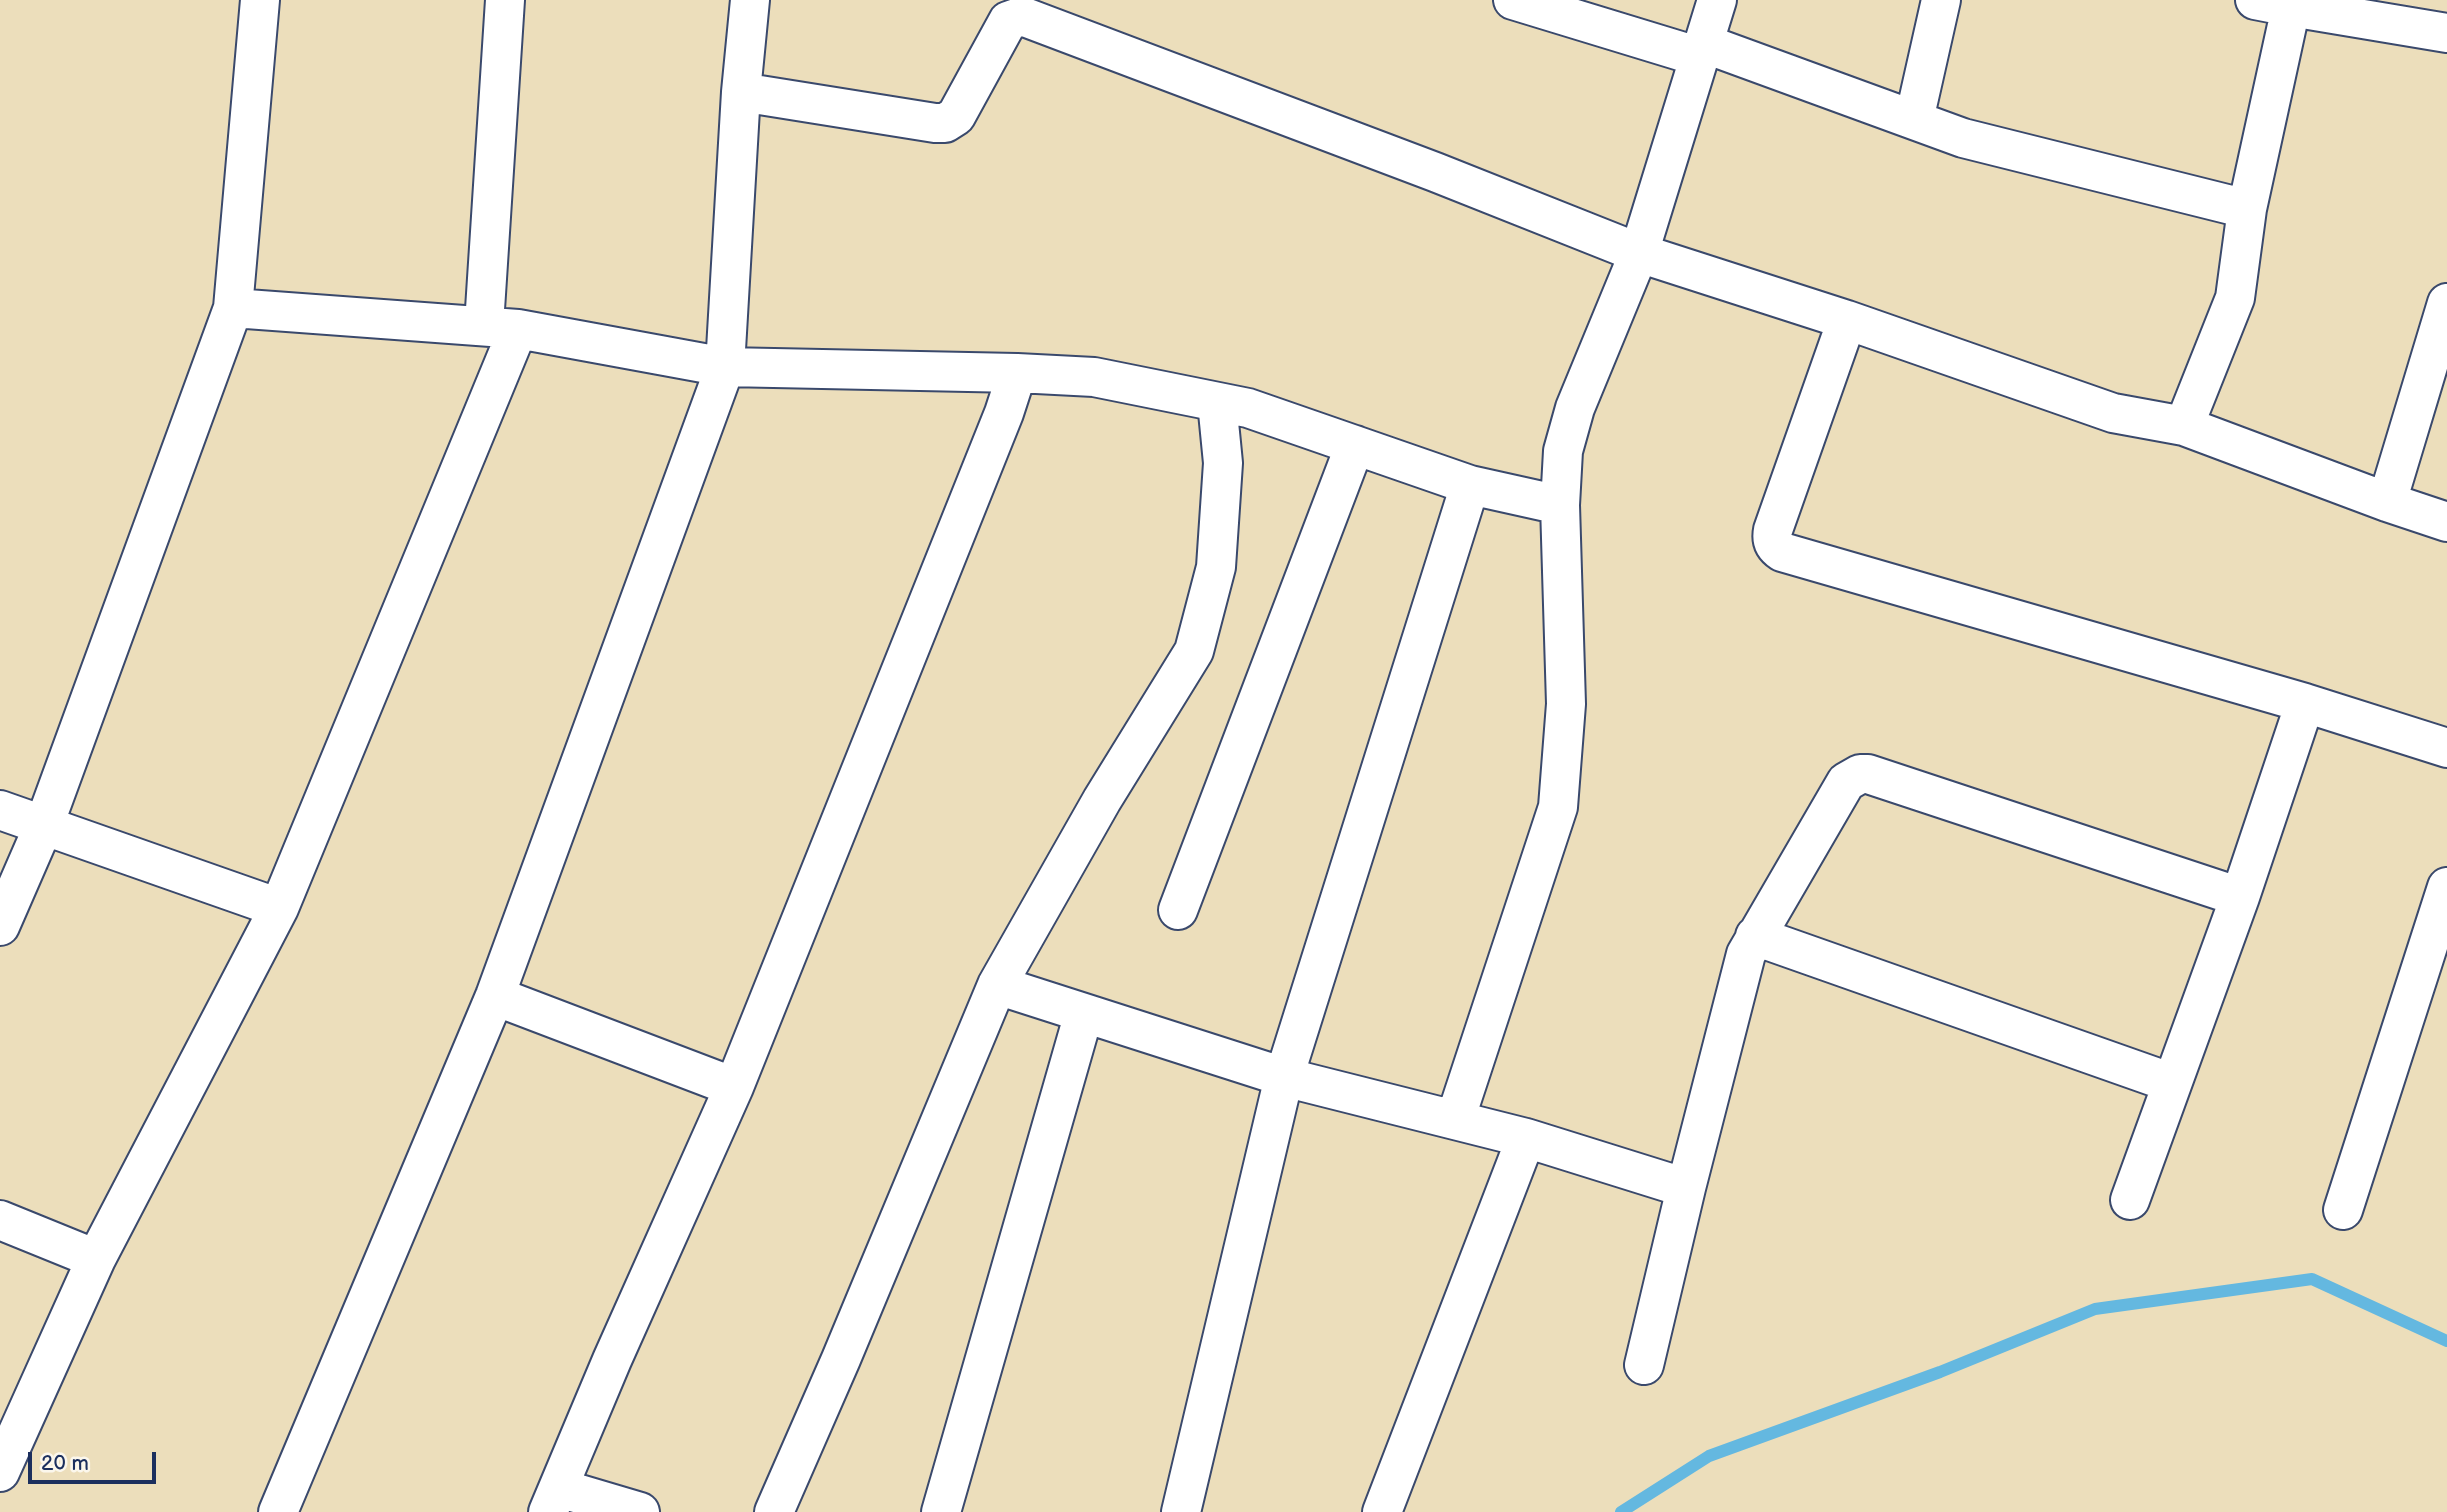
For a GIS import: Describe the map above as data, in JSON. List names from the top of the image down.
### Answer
{
  "scale_bar": "20 m"
}
